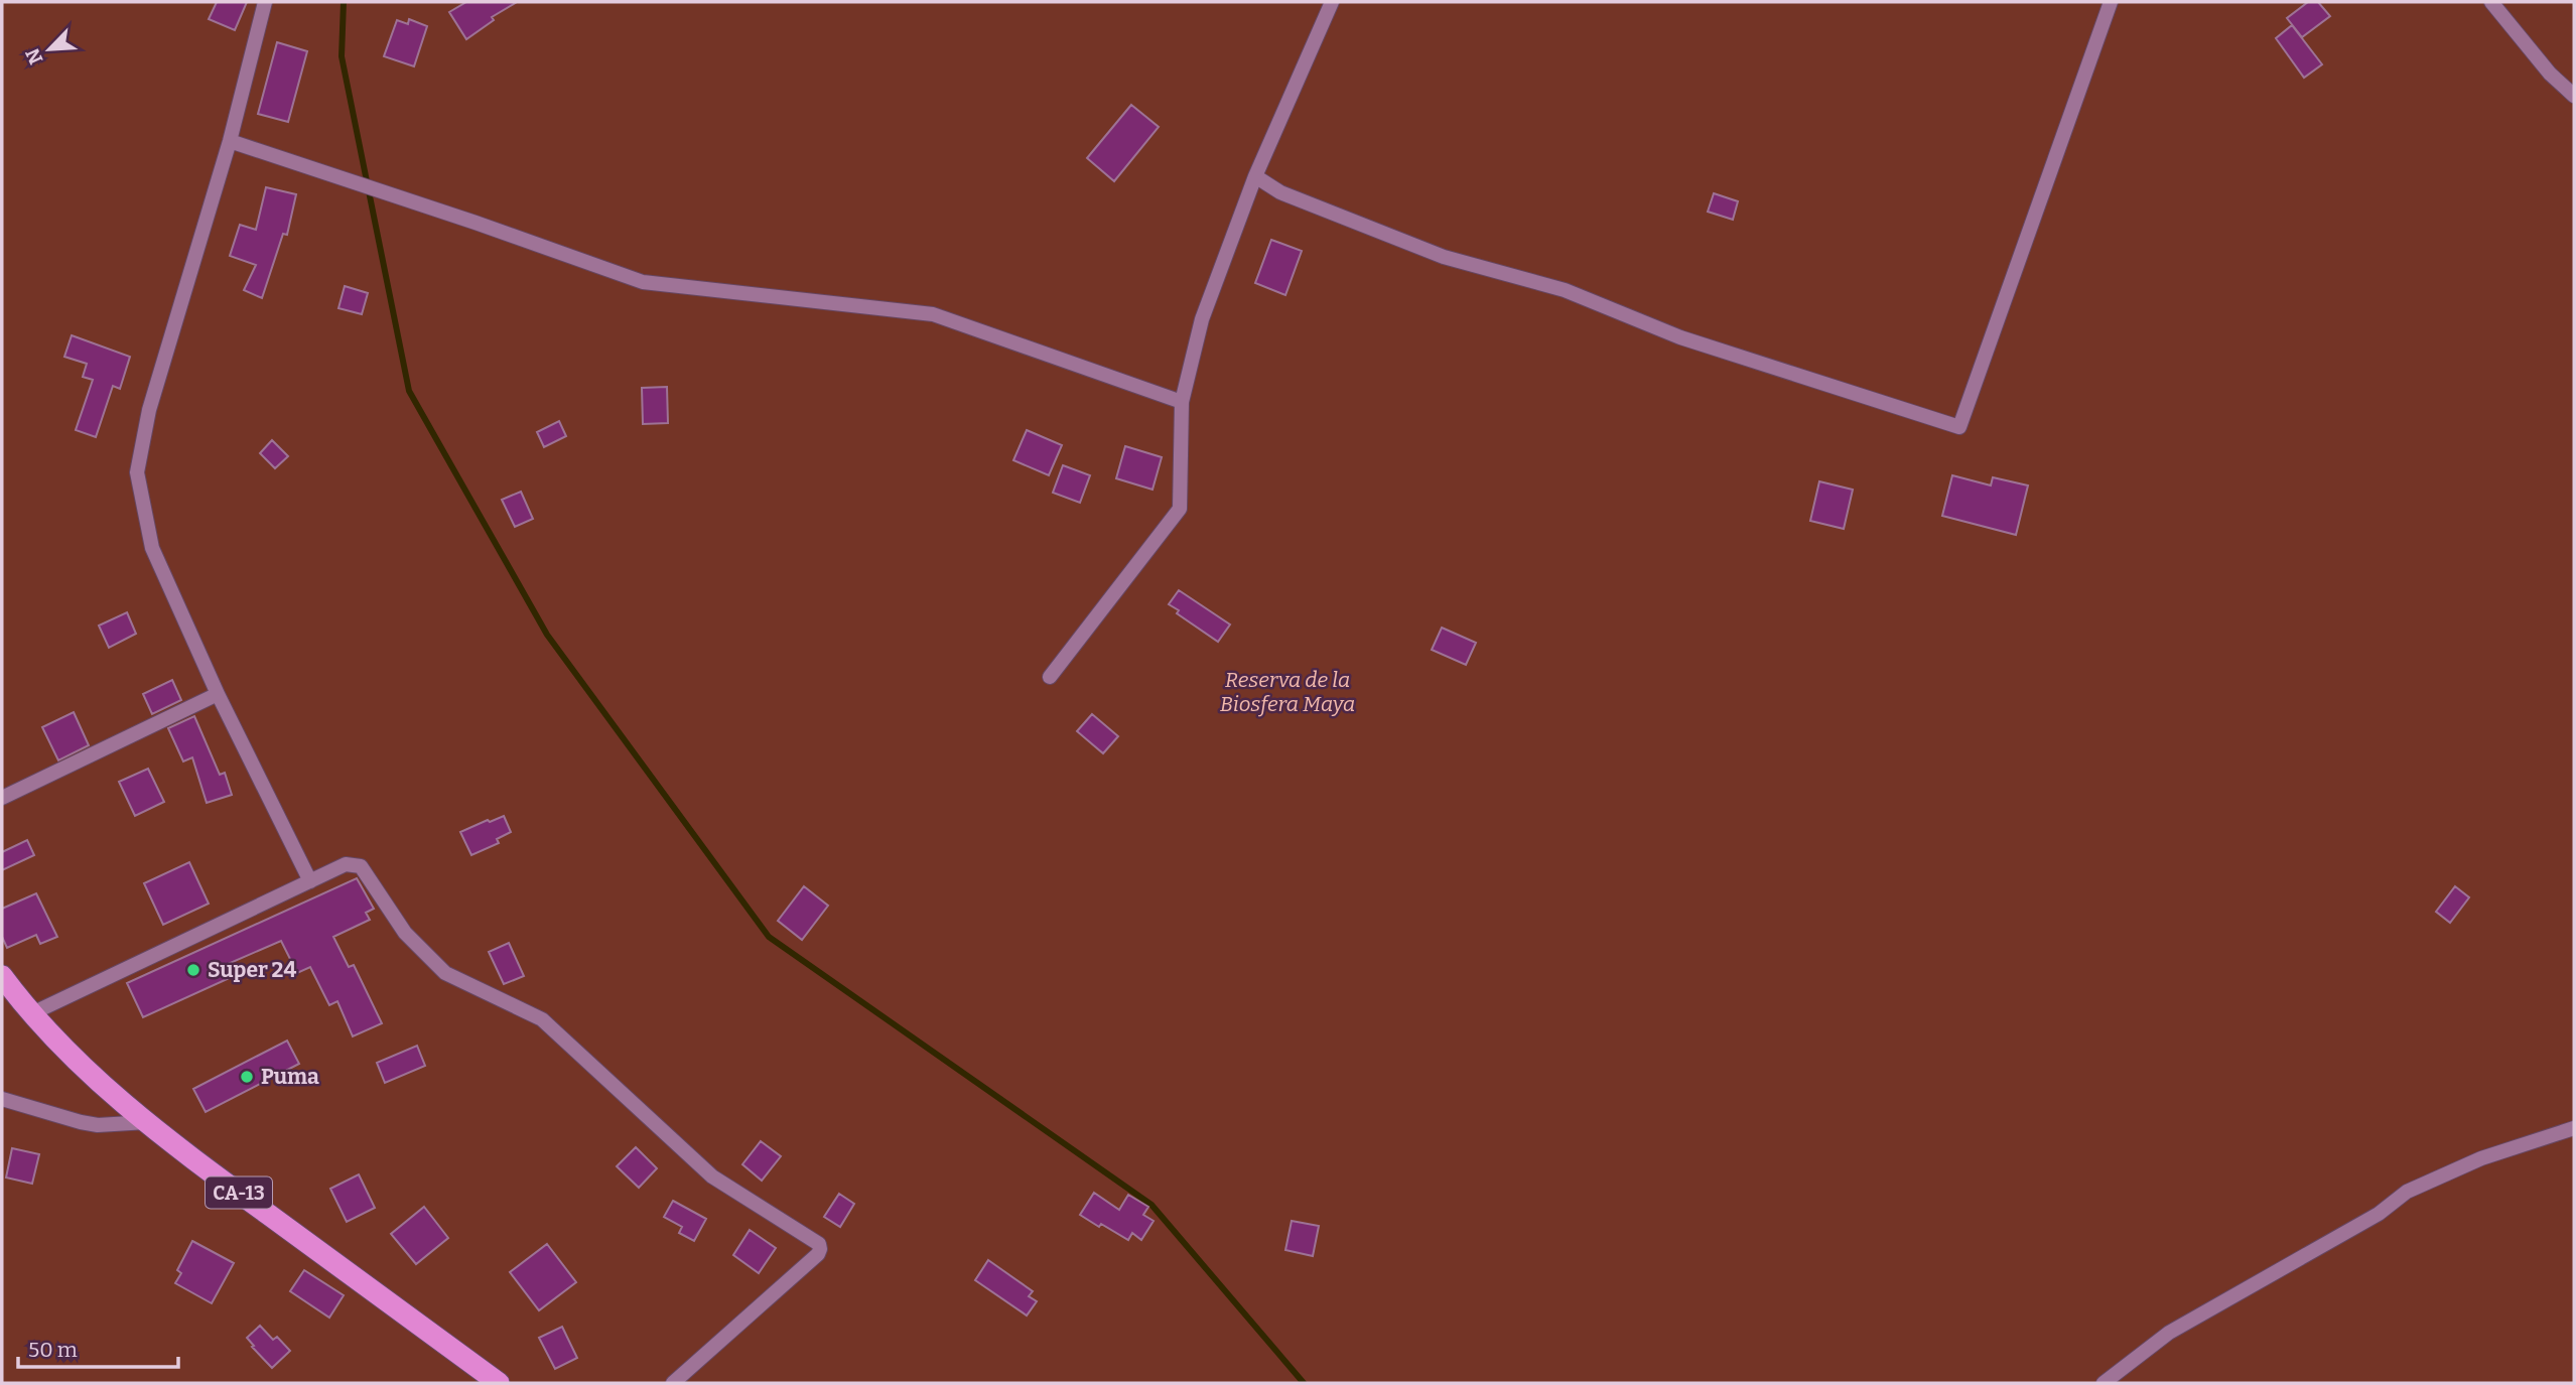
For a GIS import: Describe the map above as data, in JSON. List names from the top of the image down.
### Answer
{
  "streets": {
    "highway": ["CA-13"]
  },
  "parks": ["Reserva de la Biosfera Maya"],
  "places": ["Super 24", "Puma"],
  "scale_bar": "50 m",
  "north": "bottom left"
}
